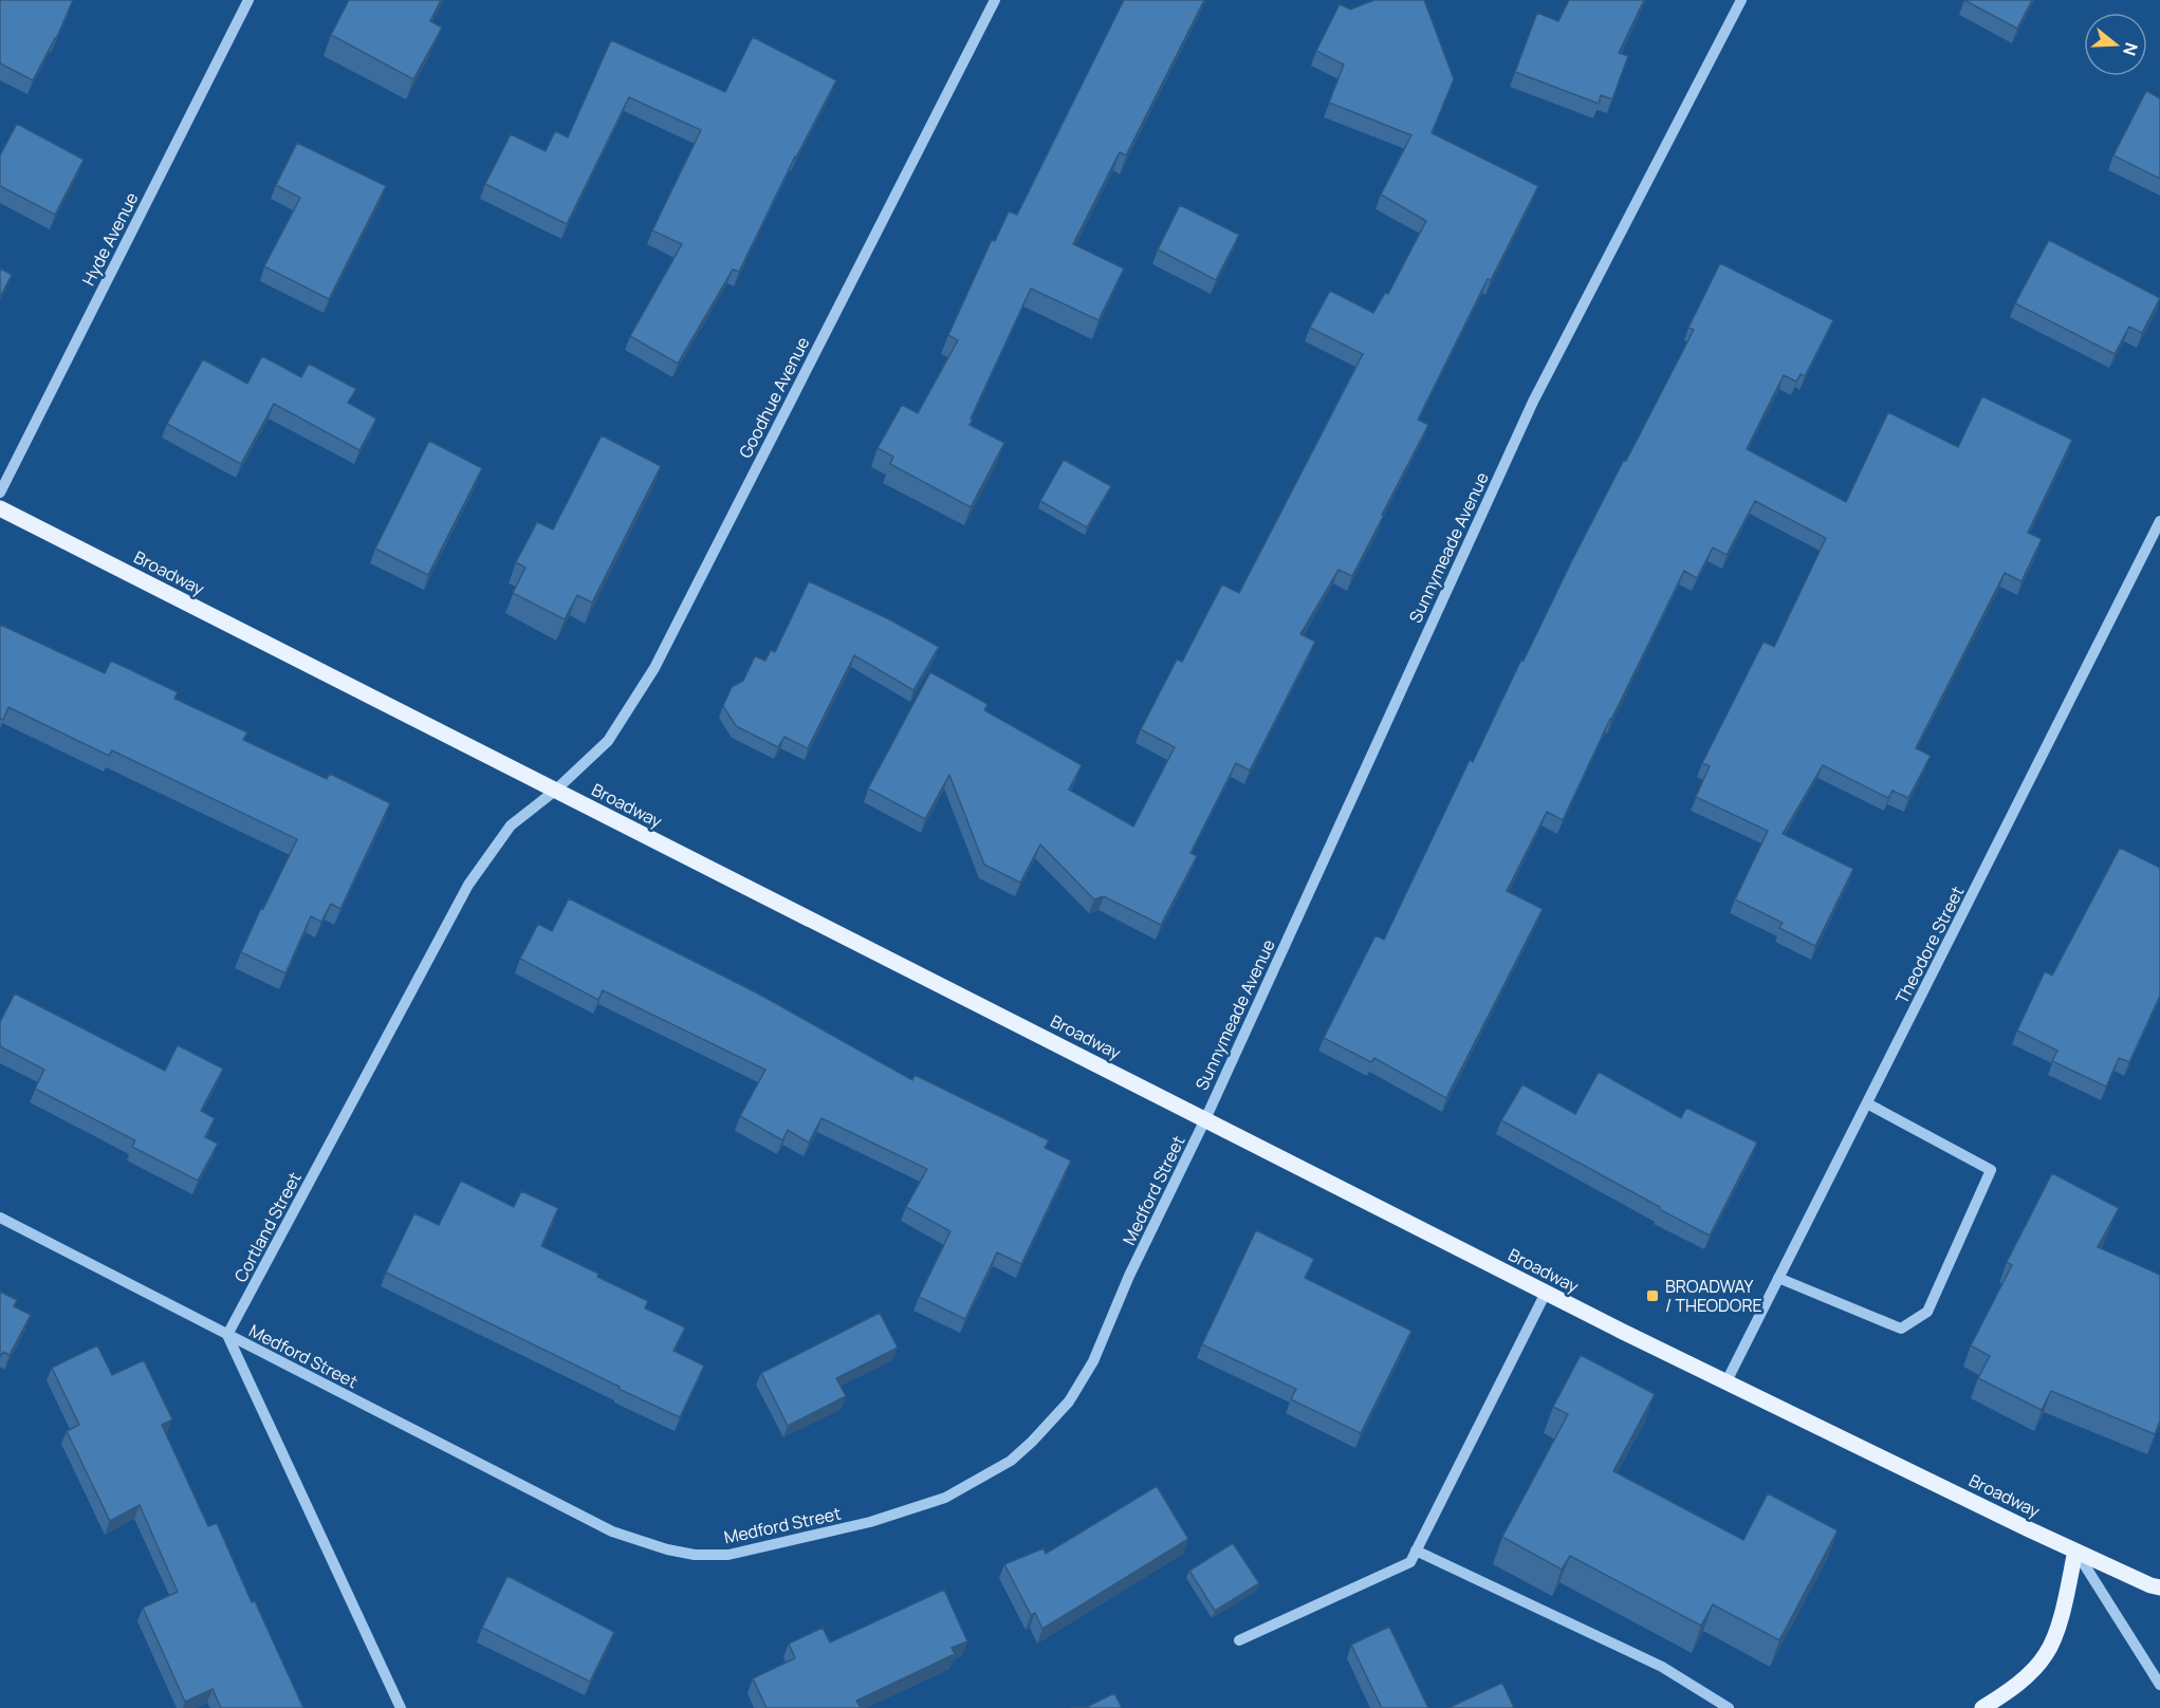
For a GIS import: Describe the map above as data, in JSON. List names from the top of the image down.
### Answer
{
  "streets": {
    "main road": ["Broadway"],
    "street": [
      "Hyde Avenue",
      "Goodhue Avenue",
      "Sunnymeade Avenue",
      "Theodore Street",
      "Medford Street",
      "Cortland Street"
    ]
  },
  "crossings": [
    ["Goodhue Avenue", "Broadway"],
    ["Goodhue Avenue", "Cortland Street"],
    ["Sunnymeade Avenue", "Broadway"],
    ["Sunnymeade Avenue", "Medford Street"],
    ["Broadway", "Theodore Street"],
    ["Broadway", "Medford Street"],
    ["Broadway", "Cortland Street"],
    ["Medford Street", "Cortland Street"]
  ],
  "places": {
    "transit": ["BROADWAY / THEODORE"]
  },
  "north": "right"
}
